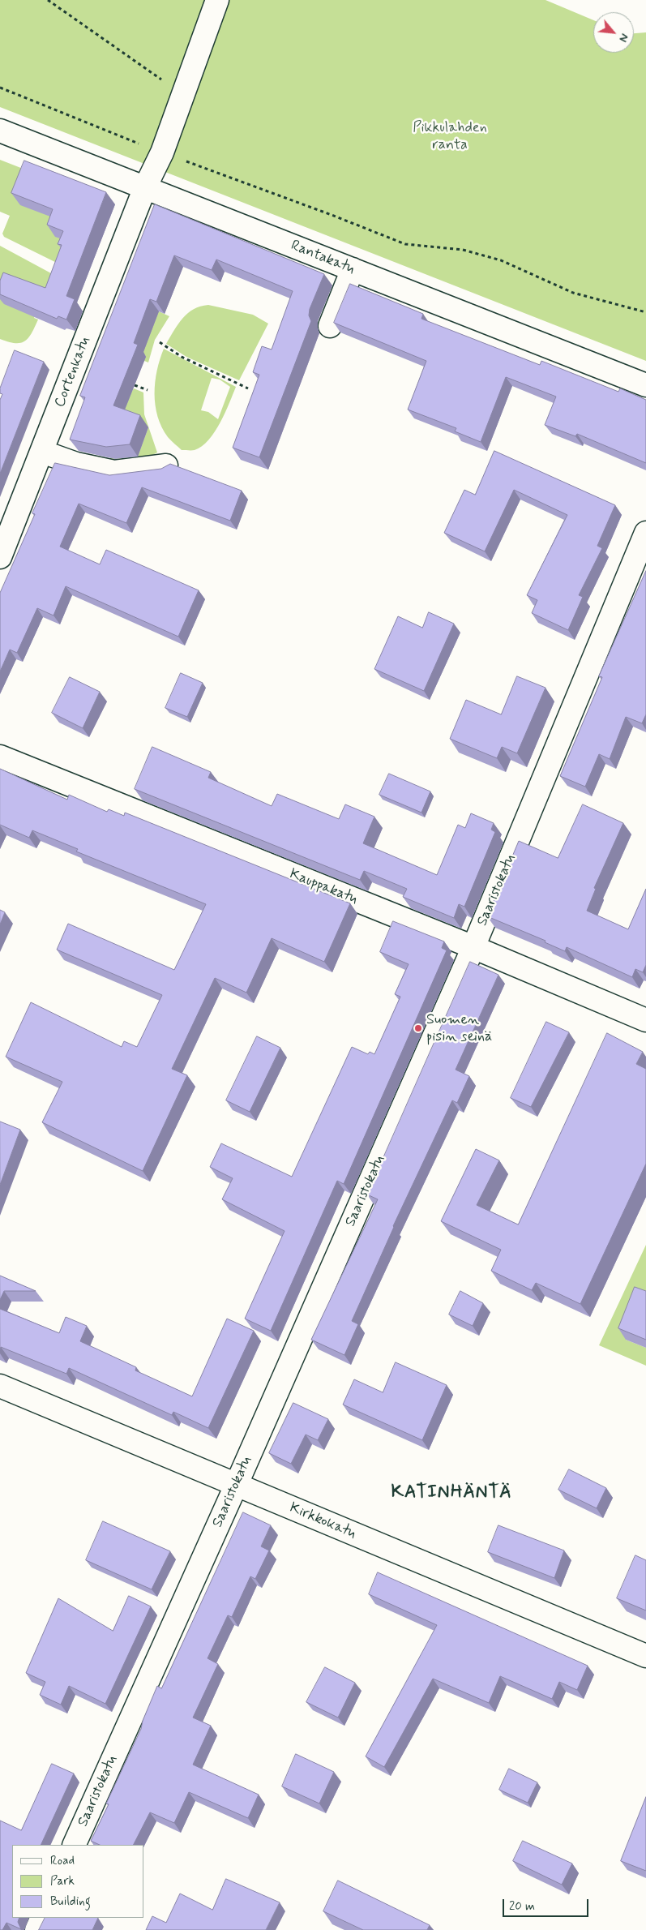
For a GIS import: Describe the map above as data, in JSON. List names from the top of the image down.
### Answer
{
  "streets": {
    "street": [
      "Rantakatu",
      "Cortenkatu",
      "Kauppakatu",
      "Saaristokatu",
      "Kirkkokatu"
    ]
  },
  "crossings": [
    ["Rantakatu", "Cortenkatu"],
    ["Kauppakatu", "Saaristokatu"],
    ["Saaristokatu", "Kirkkokatu"]
  ],
  "districts": ["KATINHÄNTÄ"],
  "parks": ["Pikkulahden ranta"],
  "places": ["Suomen pisin seinä"],
  "legend": ["Road", "Park", "Building"],
  "scale_bar": "20 m",
  "north": "bottom right"
}
